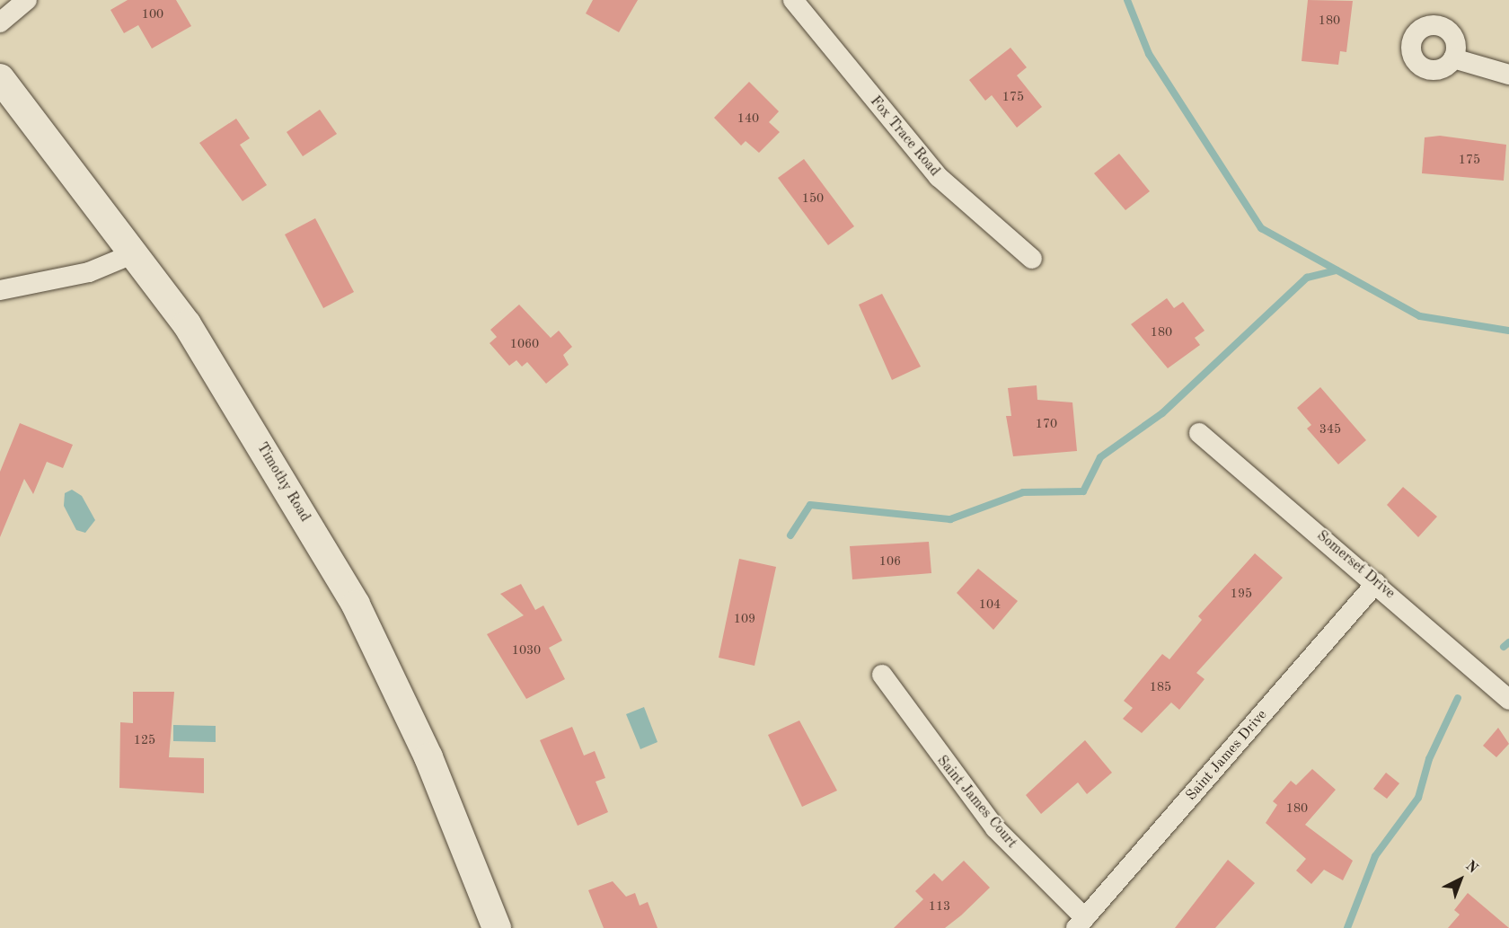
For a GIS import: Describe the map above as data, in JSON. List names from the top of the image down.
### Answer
{
  "streets": {
    "main road": ["Timothy Road"],
    "street": [
      "Fox Trace Road",
      "Somerset Drive",
      "Saint James Drive",
      "Saint James Court"
    ]
  },
  "crossings": [
    ["Somerset Drive", "Saint James Drive"],
    ["Saint James Drive", "Saint James Court"]
  ],
  "house_numbers": [
    "100",
    "180",
    "175",
    "140",
    "175",
    "150",
    "180",
    "1060",
    "170",
    "345",
    "106",
    "195",
    "104",
    "109",
    "1030",
    "185",
    "125",
    "180",
    "113"
  ],
  "north": "top right"
}
